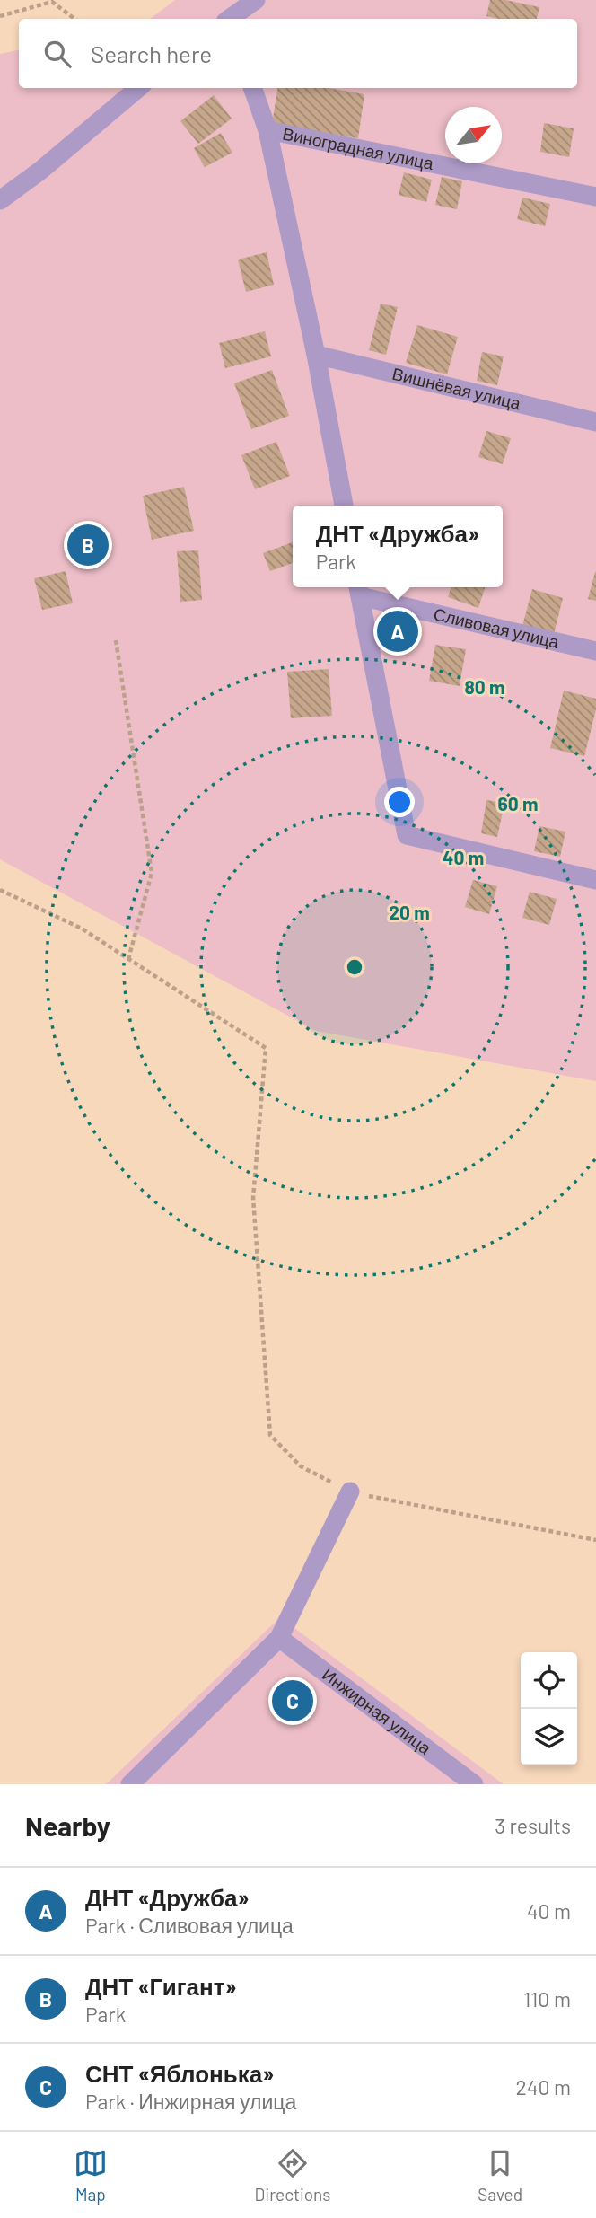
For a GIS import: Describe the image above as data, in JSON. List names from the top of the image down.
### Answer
{
  "streets": {
    "street": [
      "Виноградная улица",
      "Вишнёвая улица",
      "Сливовая улица",
      "Инжирная улица"
    ]
  },
  "north": "top right",
  "page": {
    "search": "Search here",
    "popup": ["ДНТ «Дружба»", "Park"],
    "pins": ["B", "A", "C"],
    "heading": ["Nearby", "3 results"],
    "list": [
      {
        "mark": "A",
        "name": "ДНТ «Дружба»",
        "note": "Park · Сливовая улица",
        "value": "40 m"
      },
      {
        "mark": "B",
        "name": "ДНТ «Гигант»",
        "note": "Park",
        "value": "110 m"
      },
      {
        "mark": "C",
        "name": "СНТ «Яблонька»",
        "note": "Park · Инжирная улица",
        "value": "240 m"
      }
    ],
    "nav": ["Map", "Directions", "Saved"]
  },
  "rings": [
    "80 m",
    "60 m",
    "40 m",
    "20 m"
  ]
}
